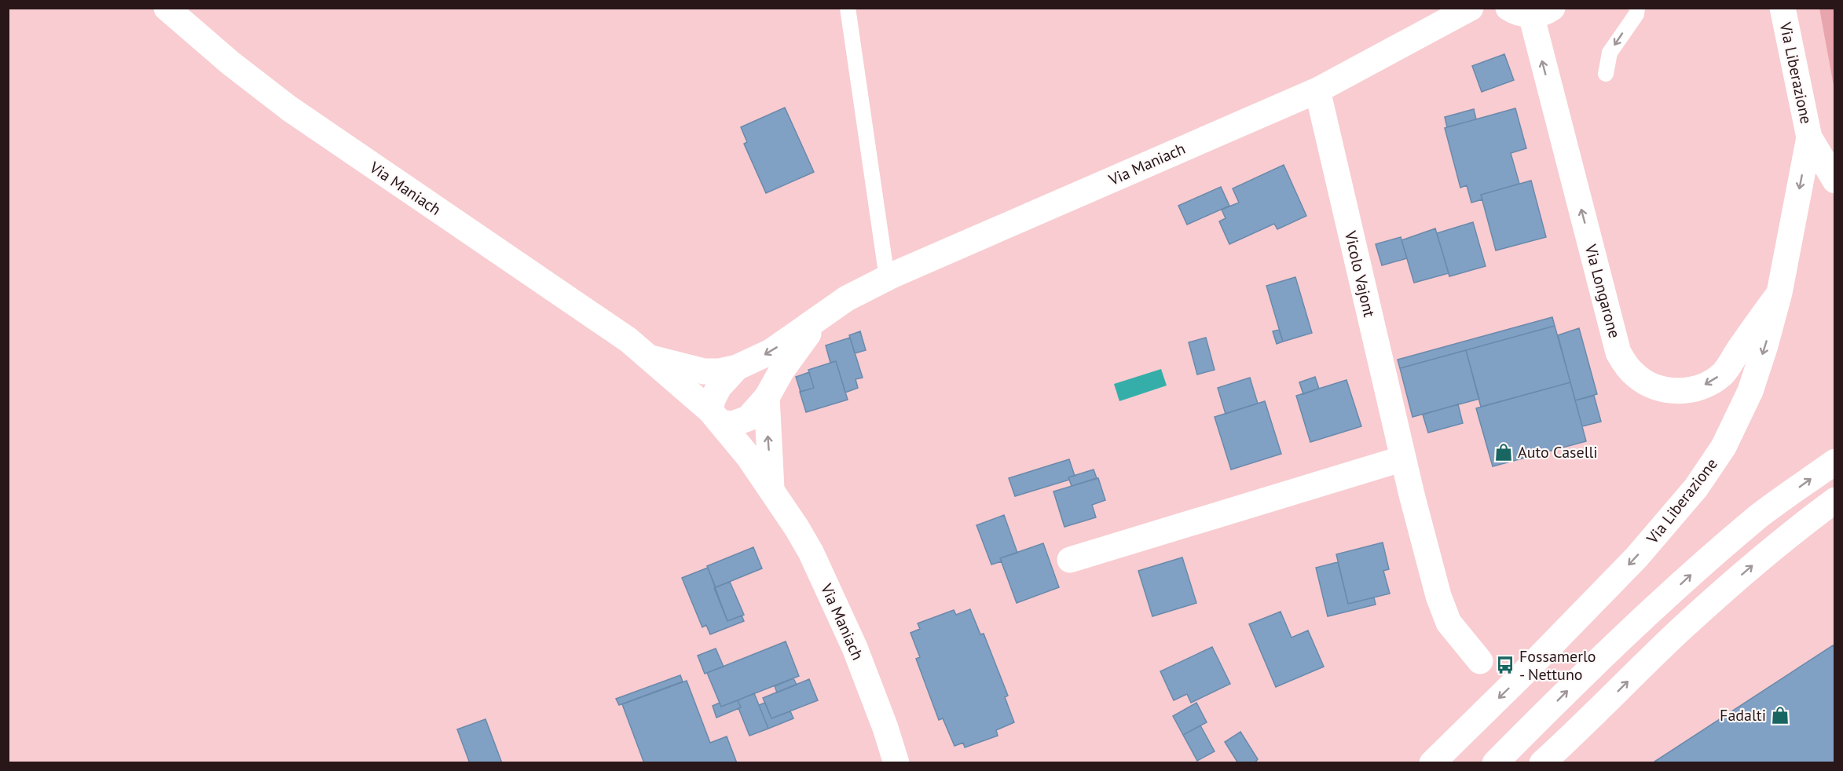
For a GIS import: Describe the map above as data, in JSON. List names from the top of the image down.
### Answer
{
  "streets": {
    "street": [
      "Via Liberazione",
      "Via Maniach",
      "Vicolo Vajont",
      "Via Longarone"
    ]
  },
  "crossings": [
    ["Via Liberazione", "Via Longarone"],
    ["Via Maniach", "Vicolo Vajont"]
  ],
  "places": {
    "shop": ["Auto Caselli", "Fadalti"],
    "bus stop": ["Fossamerlo - Nettuno"]
  }
}
